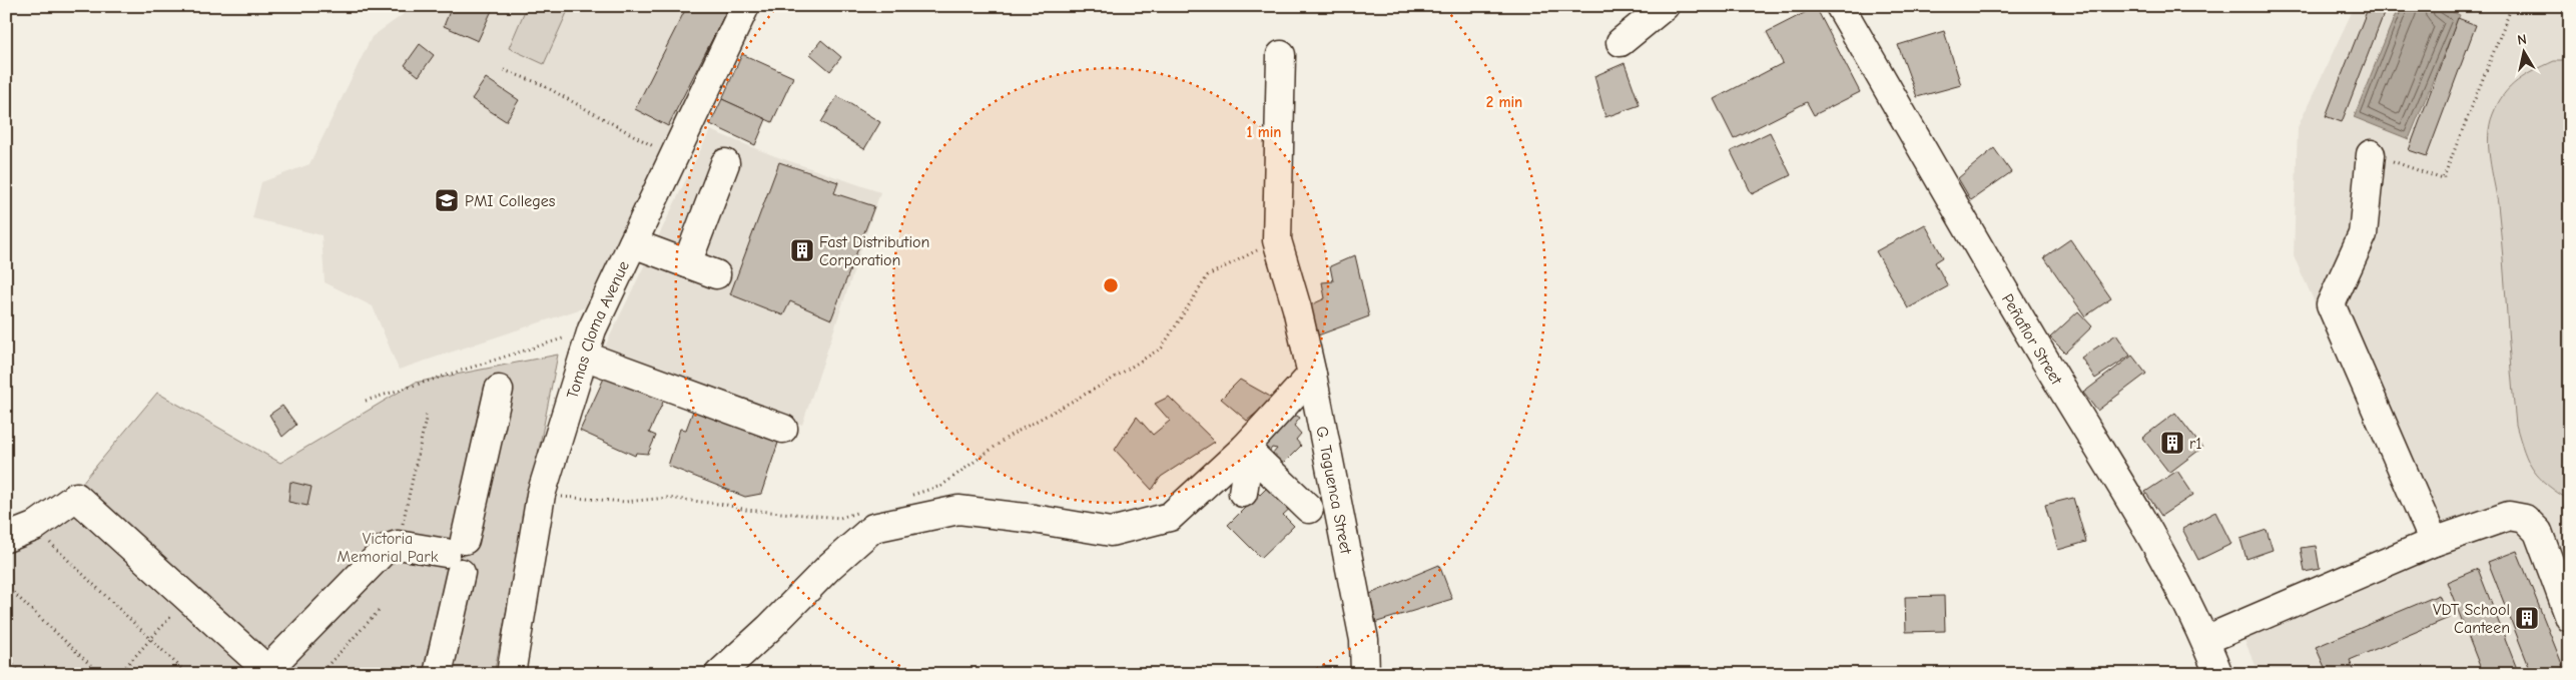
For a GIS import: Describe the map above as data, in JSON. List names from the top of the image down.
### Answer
{
  "streets": {
    "main road": ["Tomas Cloma Avenue", "Peñaflor Street", "G. Taguenca Street"]
  },
  "parks": ["Victoria Memorial Park"],
  "places": {
    "school or university": ["PMI Colleges"],
    "building": ["Fast Distribution Corporation", "r1", "VDT School Canteen"]
  },
  "north": "top",
  "rings": ["2 min", "1 min"]
}
